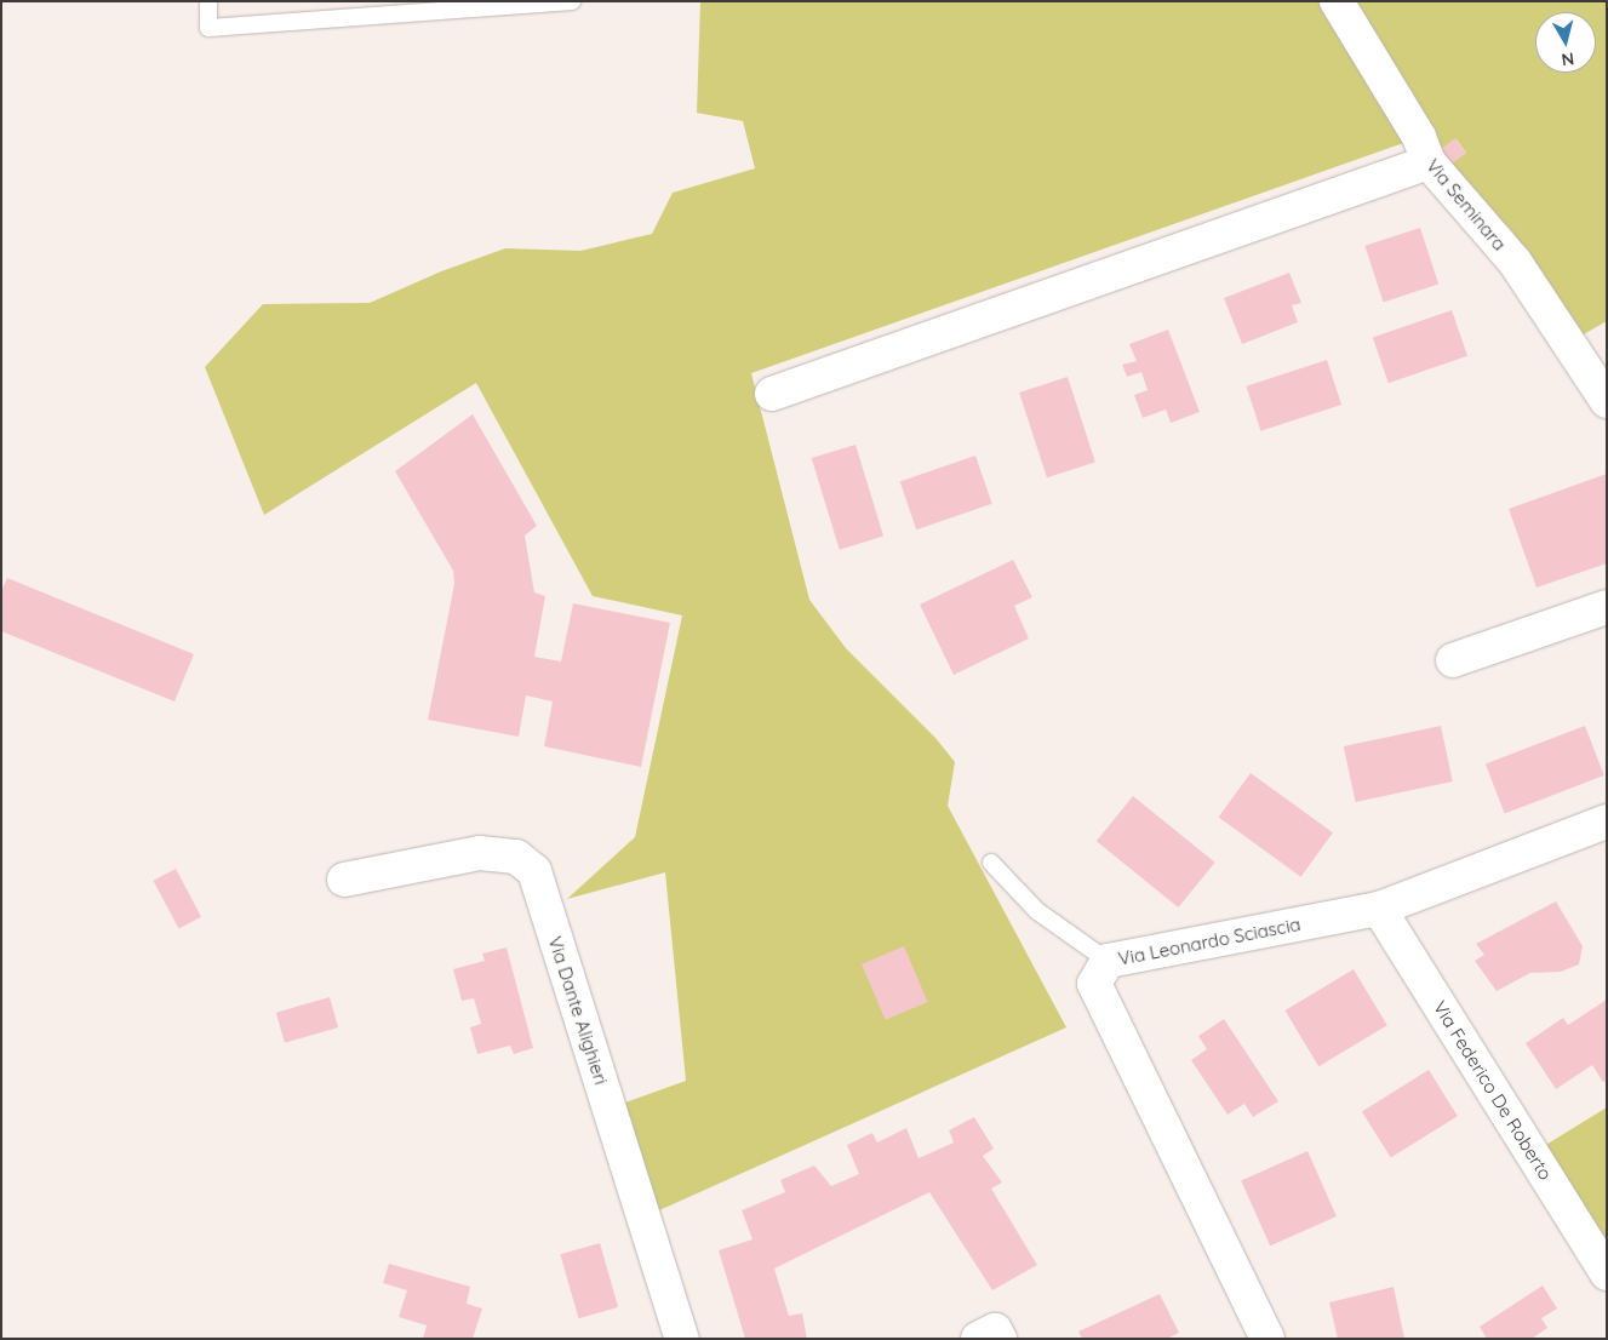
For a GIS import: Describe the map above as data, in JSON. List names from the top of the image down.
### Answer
{
  "streets": {
    "street": [
      "Via Seminara",
      "Via Leonardo Sciascia",
      "Via Dante Alighieri",
      "Via Federico De Roberto"
    ]
  },
  "crossings": [
    ["Via Leonardo Sciascia", "Via Federico De Roberto"]
  ],
  "north": "bottom"
}
